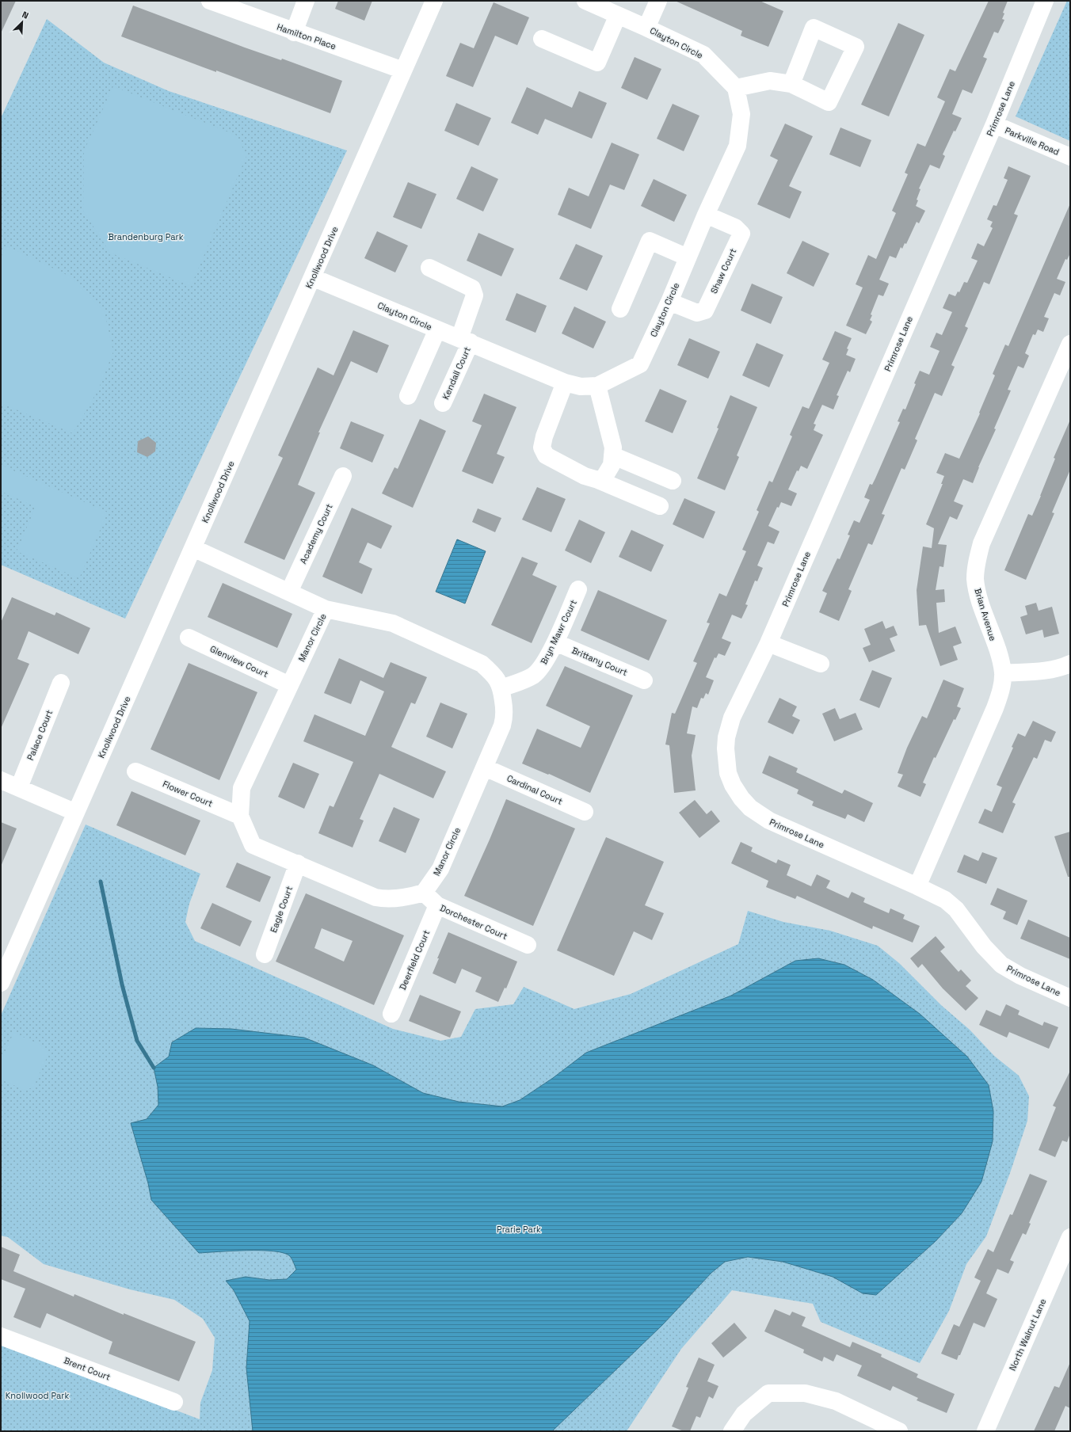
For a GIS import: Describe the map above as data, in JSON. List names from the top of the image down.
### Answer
{
  "streets": {
    "street": [
      "Hamilton Place",
      "Clayton Circle",
      "Primrose Lane",
      "Parkville Road",
      "Knollwood Drive",
      "Shaw Court",
      "Kendall Court",
      "Academy Court",
      "Brian Avenue",
      "Bryn Mawr Court",
      "Manor Circle",
      "Glenview Court",
      "Brittany Court",
      "Palace Court",
      "Cardinal Court",
      "Flower Court",
      "Eagle Court",
      "Dorchester Court",
      "Deerfield Court",
      "North Walnut Lane",
      "Brent Court"
    ]
  },
  "crossings": [
    ["Hamilton Place", "Knollwood Drive"],
    ["Clayton Circle", "Knollwood Drive"],
    ["Clayton Circle", "Shaw Court"],
    ["Clayton Circle", "Kendall Court"],
    ["Primrose Lane", "Parkville Road"],
    ["Primrose Lane", "Brian Avenue"],
    ["Knollwood Drive", "Manor Circle"],
    ["Academy Court", "Manor Circle"],
    ["Bryn Mawr Court", "Manor Circle"],
    ["Bryn Mawr Court", "Brittany Court"],
    ["Manor Circle", "Glenview Court"],
    ["Manor Circle", "Cardinal Court"],
    ["Manor Circle", "Flower Court"],
    ["Manor Circle", "Eagle Court"],
    ["Manor Circle", "Dorchester Court"],
    ["Dorchester Court", "Deerfield Court"]
  ],
  "parks": ["Brandenburg Park", "Prarie Park", "Knollwood Park"],
  "north": "top right"
}
